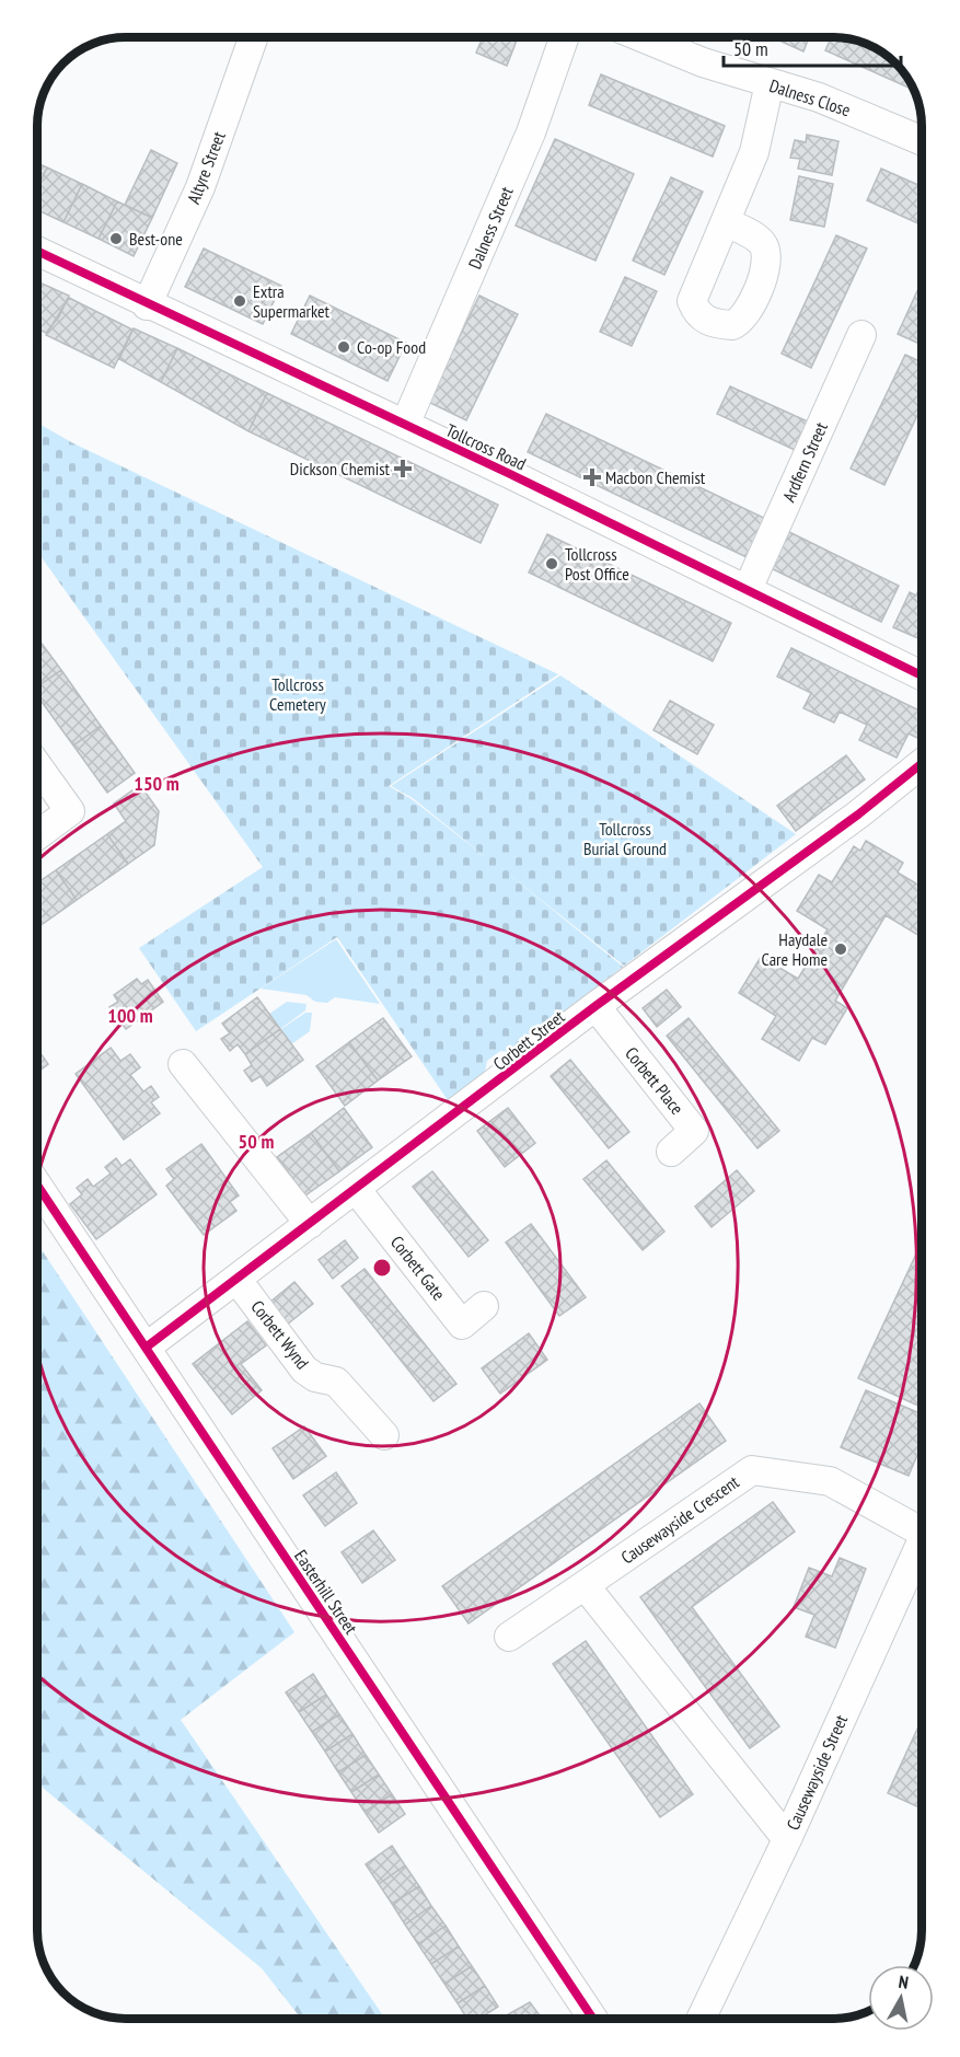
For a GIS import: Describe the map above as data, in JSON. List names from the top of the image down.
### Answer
{
  "streets": {
    "street": [
      "Dalness Close",
      "Altyre Street",
      "Dalness Street",
      "Tollcross Road",
      "Ardfern Street",
      "Corbett Street",
      "Corbett Place",
      "Corbett Gate",
      "Corbett Wynd",
      "Causewayside Crescent",
      "Easterhill Street",
      "Causewayside Street"
    ]
  },
  "crossings": [
    ["Altyre Street", "Tollcross Road"],
    ["Dalness Street", "Tollcross Road"],
    ["Tollcross Road", "Ardfern Street"],
    ["Corbett Street", "Corbett Place"],
    ["Corbett Street", "Corbett Gate"],
    ["Corbett Street", "Corbett Wynd"],
    ["Corbett Street", "Easterhill Street"]
  ],
  "parks": ["Tollcross Cemetery", "Tollcross Burial Ground"],
  "places": {
    "other": [
      "Best-one",
      "Extra Supermarket",
      "Co-op Food",
      "Tollcross Post Office",
      "Haydale Care Home"
    ],
    "health": ["Dickson Chemist", "Macbon Chemist"]
  },
  "scale_bar": "50 m",
  "north": "top",
  "rings": ["150 m", "100 m", "50 m"]
}
